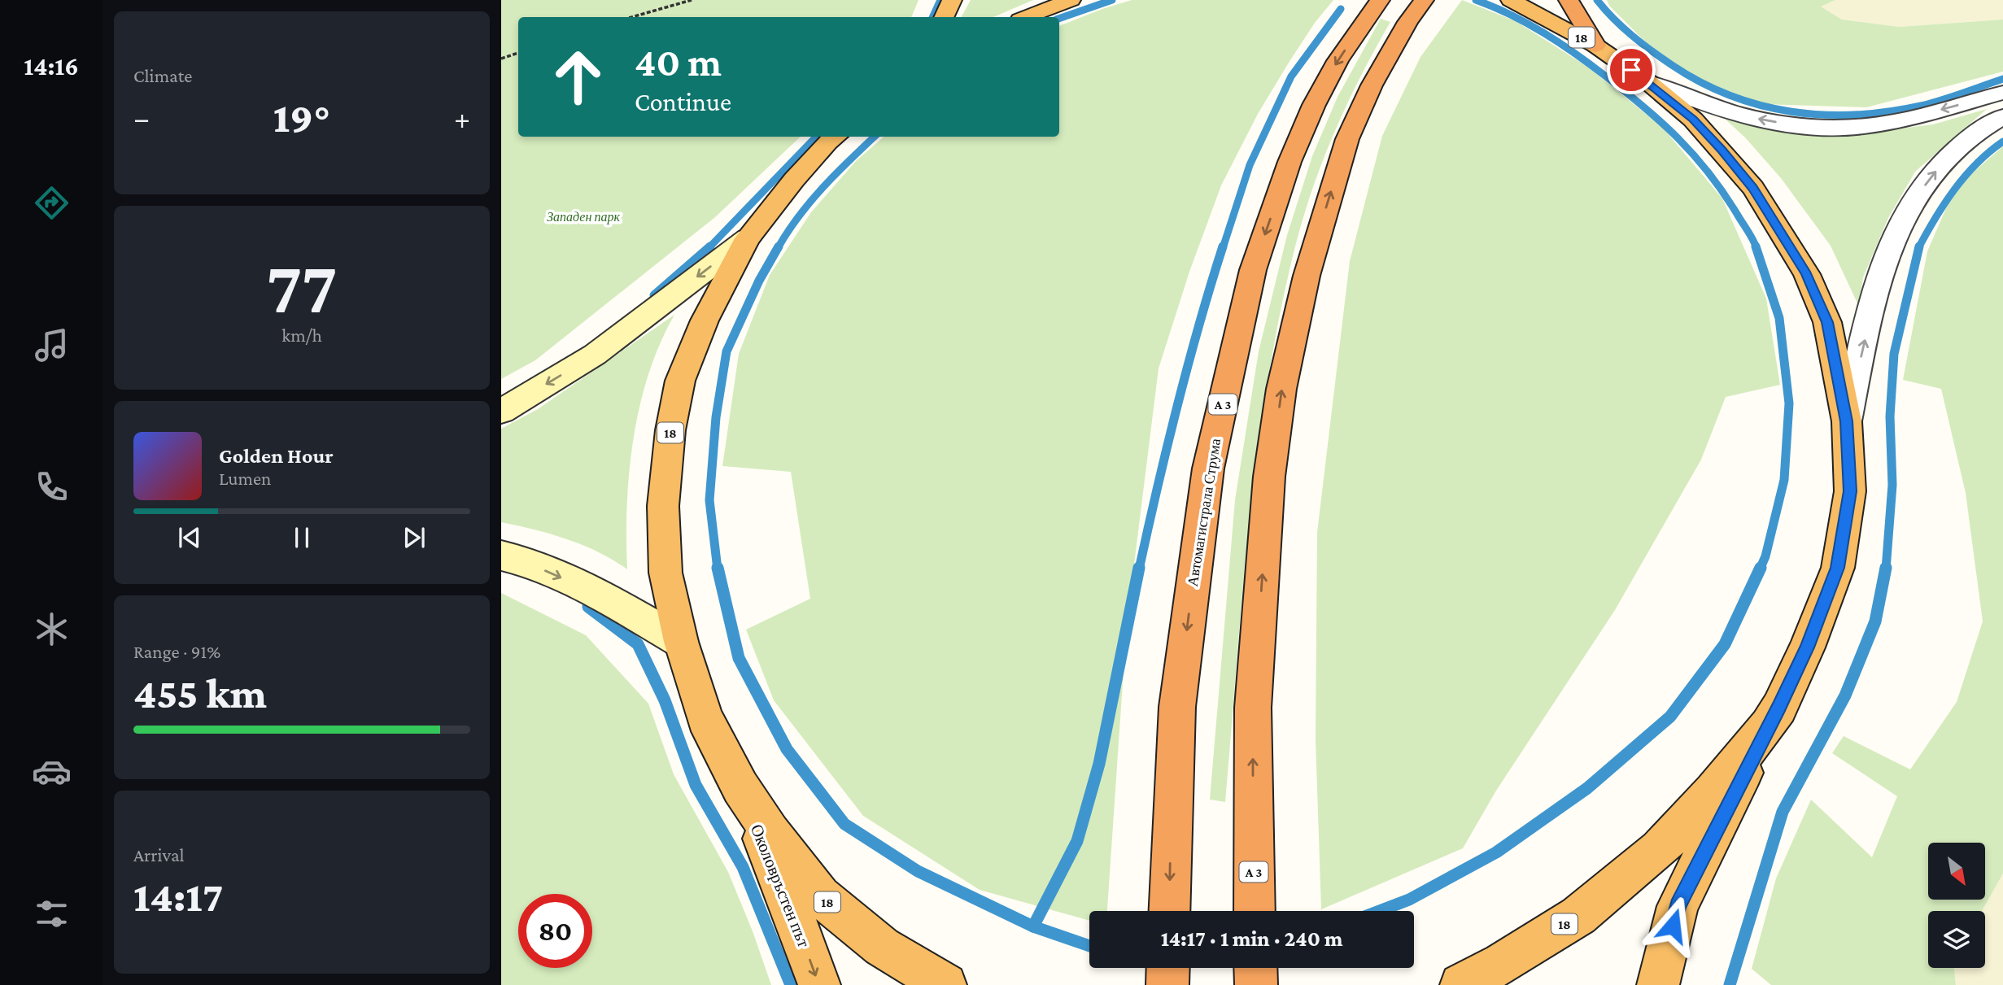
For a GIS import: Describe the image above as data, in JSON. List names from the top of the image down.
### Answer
{
  "streets": {
    "highway": [
      "18",
      "A 3",
      "Автомагистрала Струма",
      "Околовръстен път"
    ]
  },
  "crossings": [
    ["18", "Околовръстен път"]
  ],
  "one_way": ["Околовръстен път"],
  "parks": ["Западен парк"],
  "north": "bottom right",
  "page": {
    "tabs": "14:16",
    "tile": [
      "Climate",
      ["77", "km/h"],
      ["Range · 91%", "455 km"],
      ["Arrival", "14:17"]
    ],
    "turn": ["40 m", "Continue"],
    "heat": ["−", "19°", "+"],
    "song": ["Golden Hour", "Lumen"],
    "limit": "80",
    "trip": "14:17 · 1 min · 240 m"
  }
}
